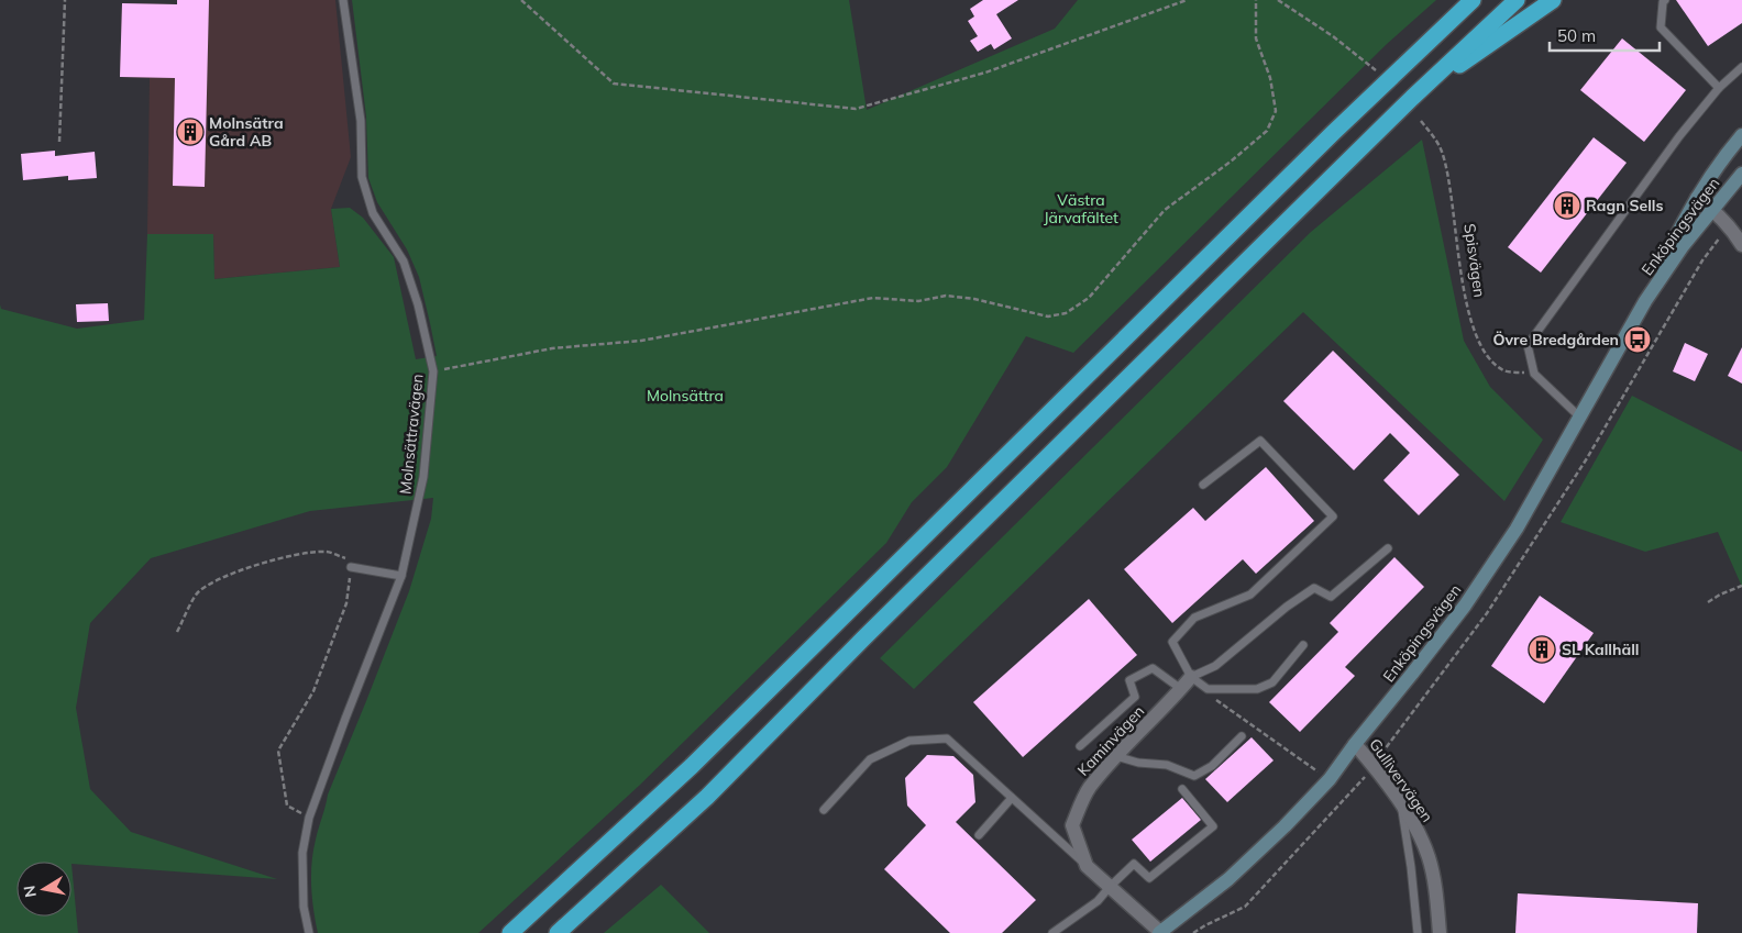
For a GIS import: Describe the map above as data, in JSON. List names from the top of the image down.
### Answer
{
  "streets": {
    "street": ["Enköpingsvägen", "Kaminvägen", "Gullivervägen"],
    "lane": ["Molnsättravägen"],
    "path": ["Spisvägen"]
  },
  "crossings": [
    ["Enköpingsvägen", "Kaminvägen"],
    ["Enköpingsvägen", "Gullivervägen"]
  ],
  "parks": ["Västra Järvafältet", "Molnsättra"],
  "places": {
    "building": ["Molnsätra Gård AB", "Ragn Sells", "SL Kallhäll"],
    "bus stop": ["Övre Bredgården"]
  },
  "scale_bar": "50 m",
  "north": "left"
}
